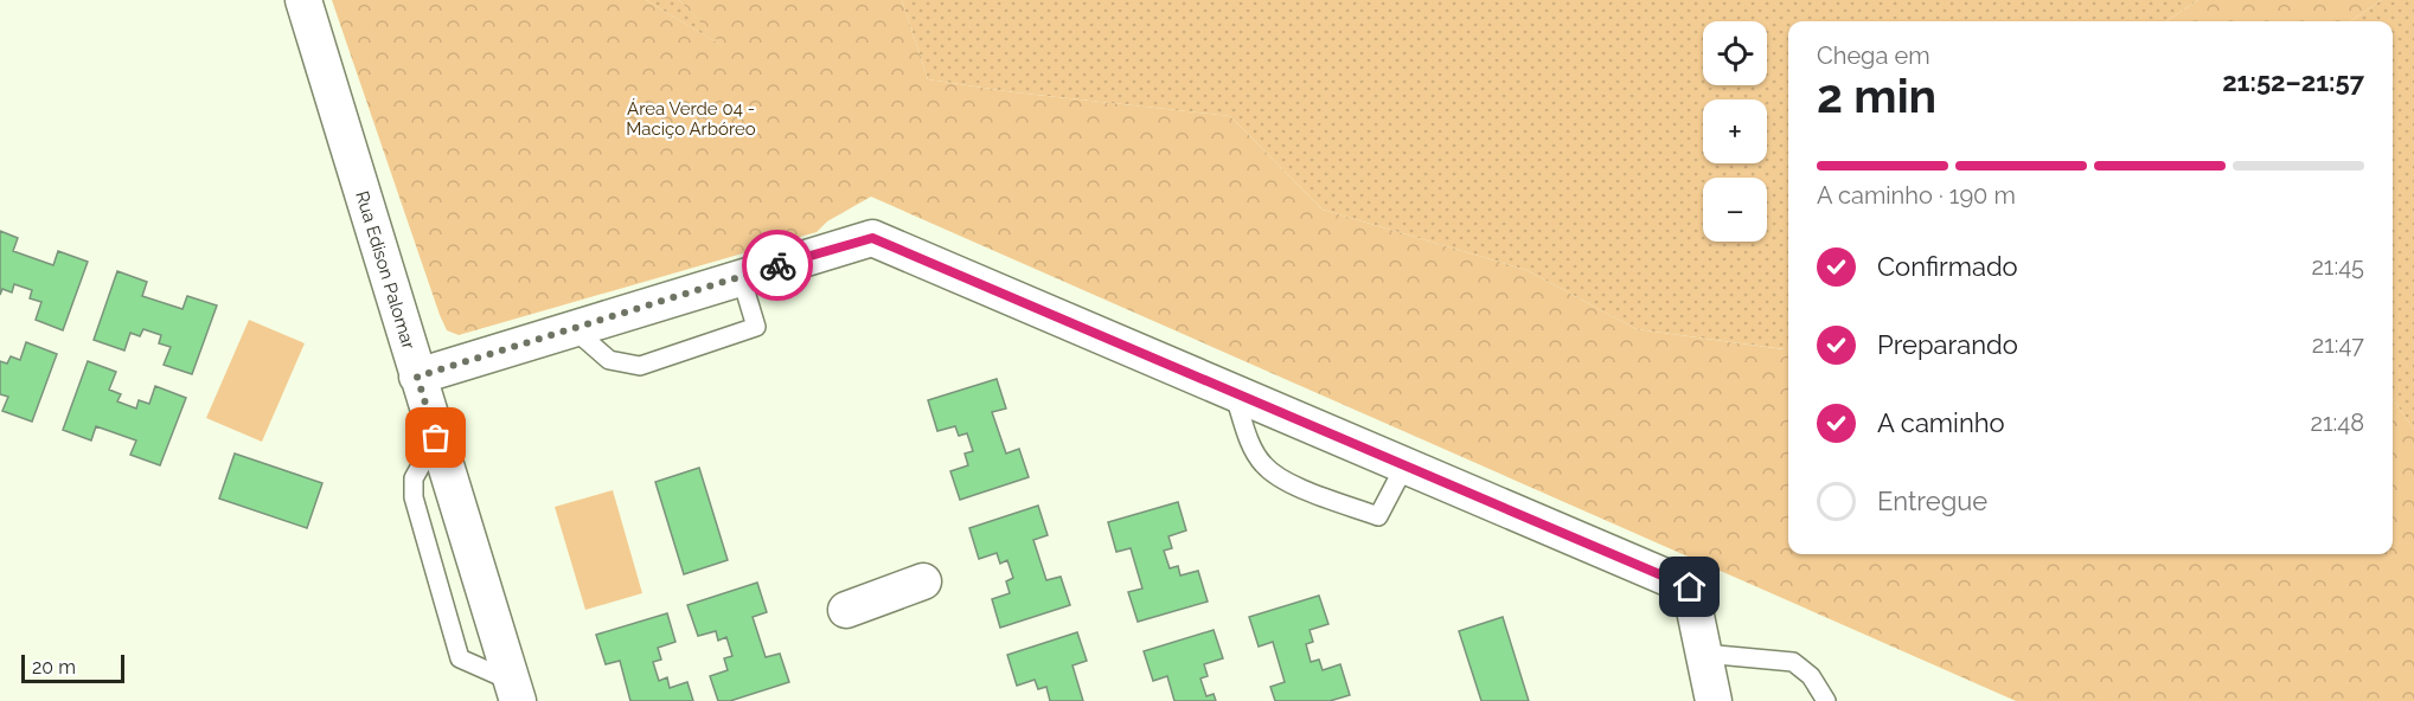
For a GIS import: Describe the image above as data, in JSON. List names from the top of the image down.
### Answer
{
  "streets": {
    "street": ["Rua Edison Palomar"]
  },
  "parks": ["Área Verde 04 - Maciço Arbóreo"],
  "scale_bar": "20 m",
  "page": {
    "map_buttons": ["+", "−"],
    "heading": ["2 min", "Chega em", "21:52–21:57"],
    "bar": "A caminho · 190 m",
    "list": [
      ["Confirmado", "21:45"],
      ["Preparando", "21:47"],
      ["A caminho", "21:48"],
      "Entregue"
    ],
    "scale": "20 m"
  }
}
